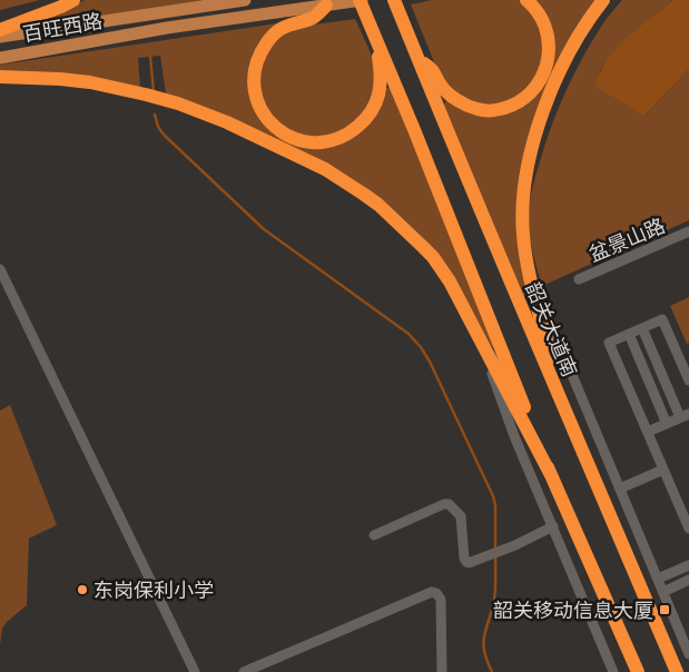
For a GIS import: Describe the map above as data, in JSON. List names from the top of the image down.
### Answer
{
  "streets": {
    "highway": ["韶关大道南"],
    "main road": ["百旺西路"],
    "street": ["盆景山路"]
  },
  "places": {
    "other": ["东岗保利小学"],
    "transit": ["韶关移动信息大厦"]
  }
}
